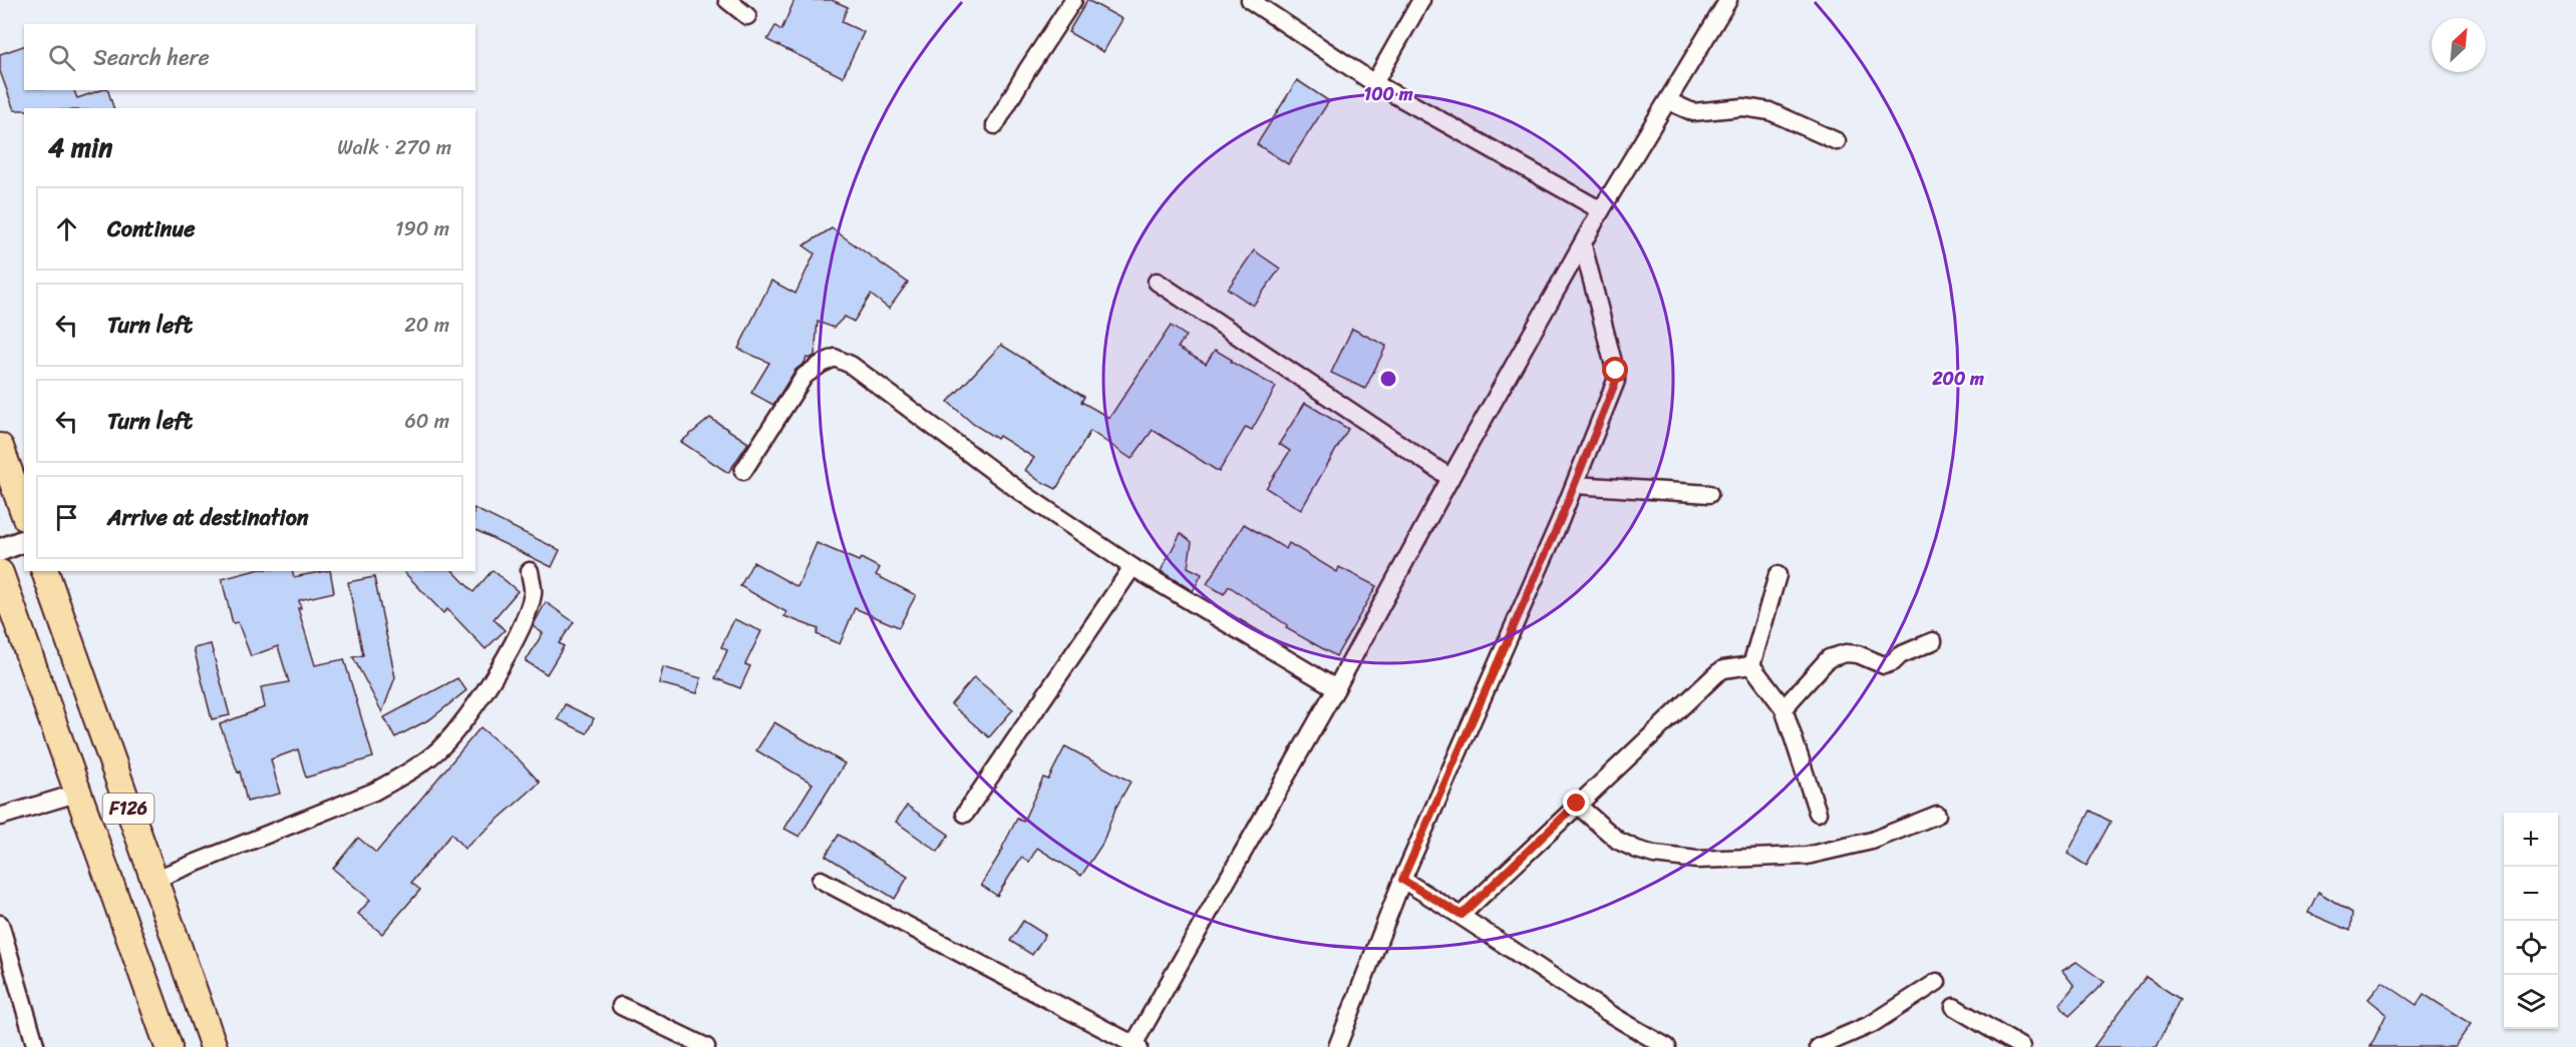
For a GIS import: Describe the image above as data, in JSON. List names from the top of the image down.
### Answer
{
  "streets": {
    "main road": ["F126"]
  },
  "north": "top right",
  "page": {
    "search": "Search here",
    "heading": ["4 min", "Walk · 270 m"],
    "list": [
      ["Continue", "190 m"],
      ["Turn left", "20 m"],
      ["Turn left", "60 m"],
      "Arrive at destination"
    ],
    "map_buttons": ["+", "−"]
  },
  "rings": ["100 m", "200 m"]
}
